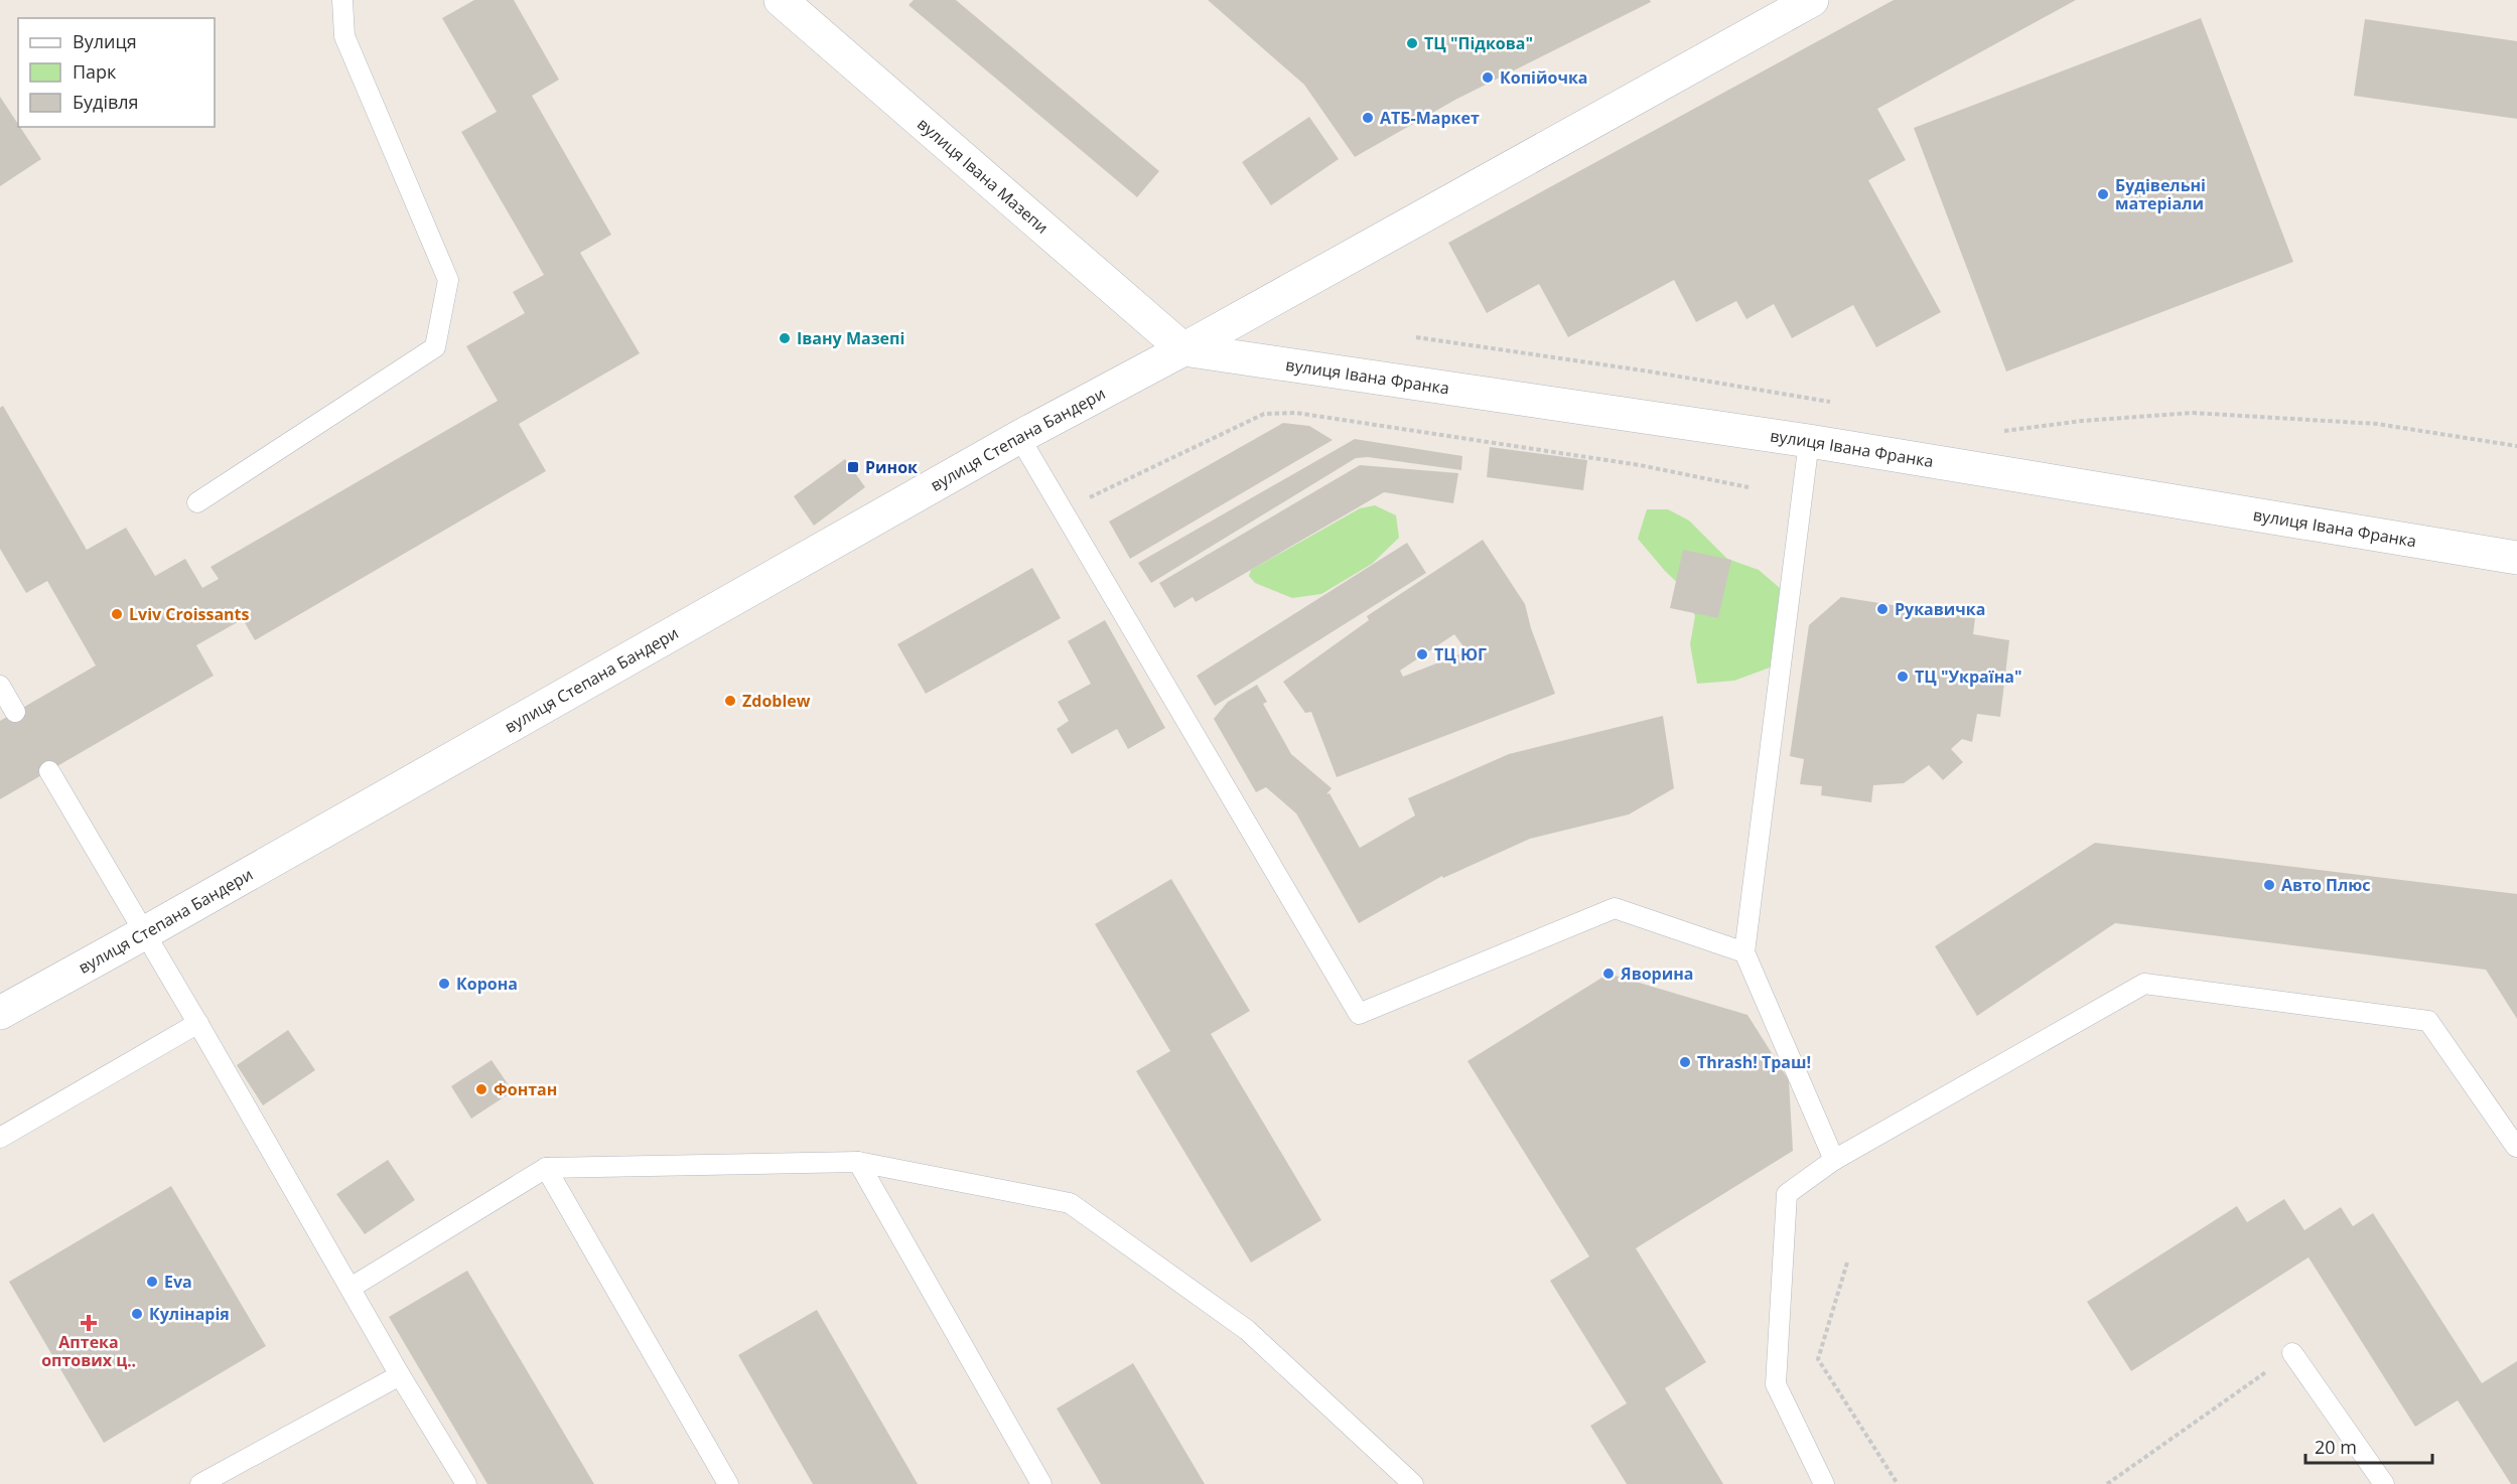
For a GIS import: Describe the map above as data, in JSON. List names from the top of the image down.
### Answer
{
  "streets": {
    "street": ["вулиця Івана Мазепи", "вулиця Івана Франка", "вулиця Степана Бандери"]
  },
  "crossings": [
    ["вулиця Івана Мазепи", "вулиця Івана Франка"],
    ["вулиця Івана Мазепи", "вулиця Степана Бандери"],
    ["вулиця Івана Франка", "вулиця Степана Бандери"]
  ],
  "places": {
    "other": [
      "ТЦ \"Підкова\"",
      "Копійочка",
      "АТБ-Маркет",
      "Будівельні матеріали",
      "Івану Мазепі",
      "Рукавичка",
      "Lviv Croissants",
      "ТЦ ЮГ",
      "ТЦ \"Україна\"",
      "Zdoblew",
      "Авто Плюс",
      "Яворина",
      "Корона",
      "Thrash! Траш!",
      "Фонтан",
      "Eva",
      "Кулінарія"
    ],
    "transit": ["Ринок"],
    "health": ["Аптека оптових ц‥"]
  },
  "legend": ["Вулиця", "Парк", "Будівля"],
  "scale_bar": "20 m"
}
